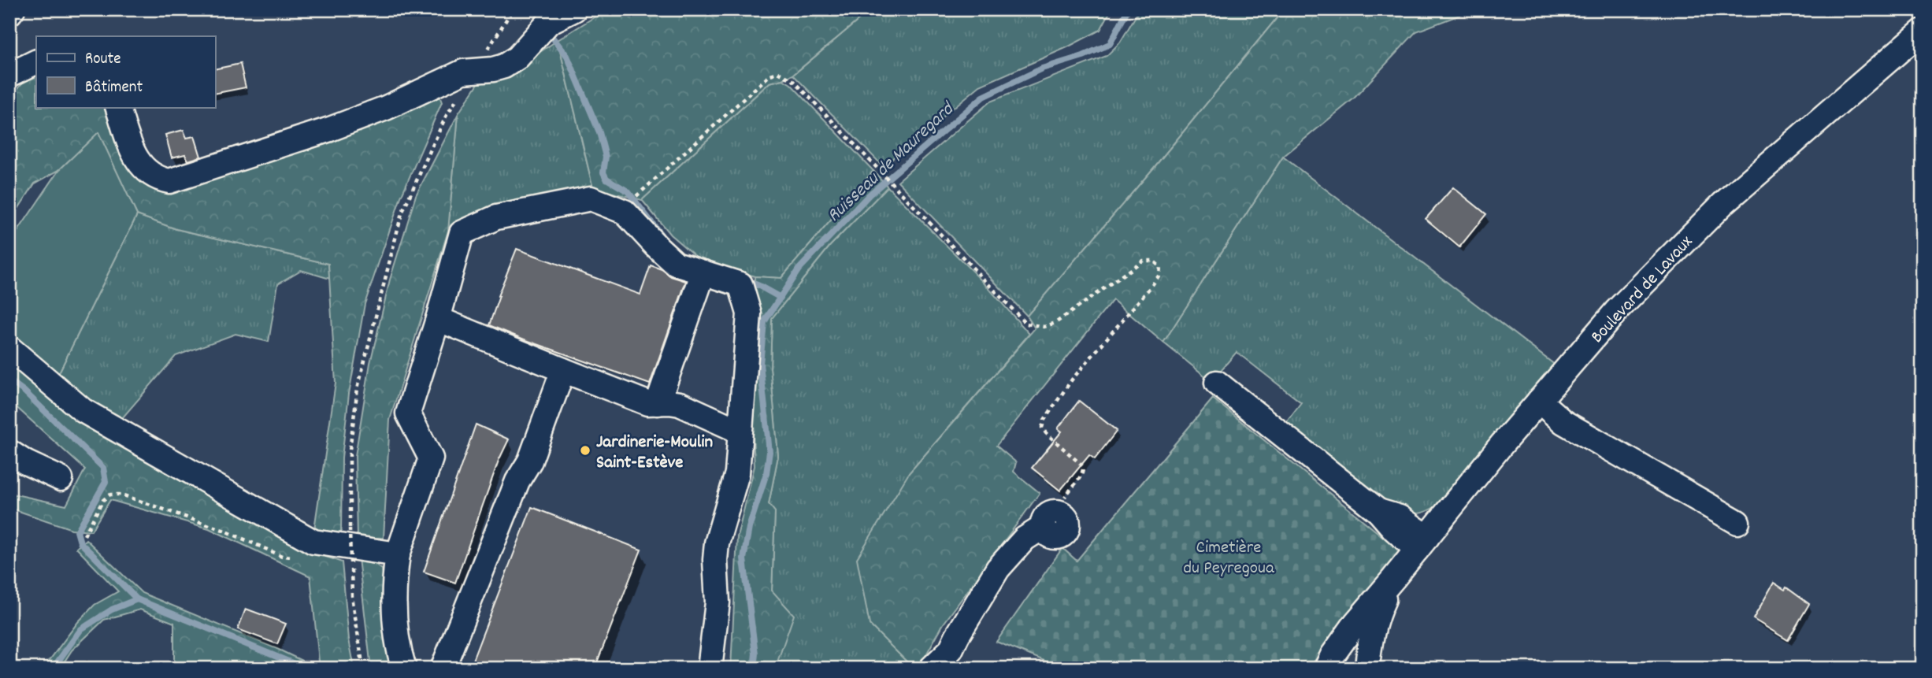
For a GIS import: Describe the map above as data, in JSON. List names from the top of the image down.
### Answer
{
  "streets": {
    "street": ["Boulevard de Lavaux"]
  },
  "water": ["Ruisseau de Mauregard"],
  "parks": ["Cimetière du Peyregoua"],
  "places": ["Jardinerie-Moulin Saint-Estève"],
  "legend": ["Route", "Bâtiment"]
}
